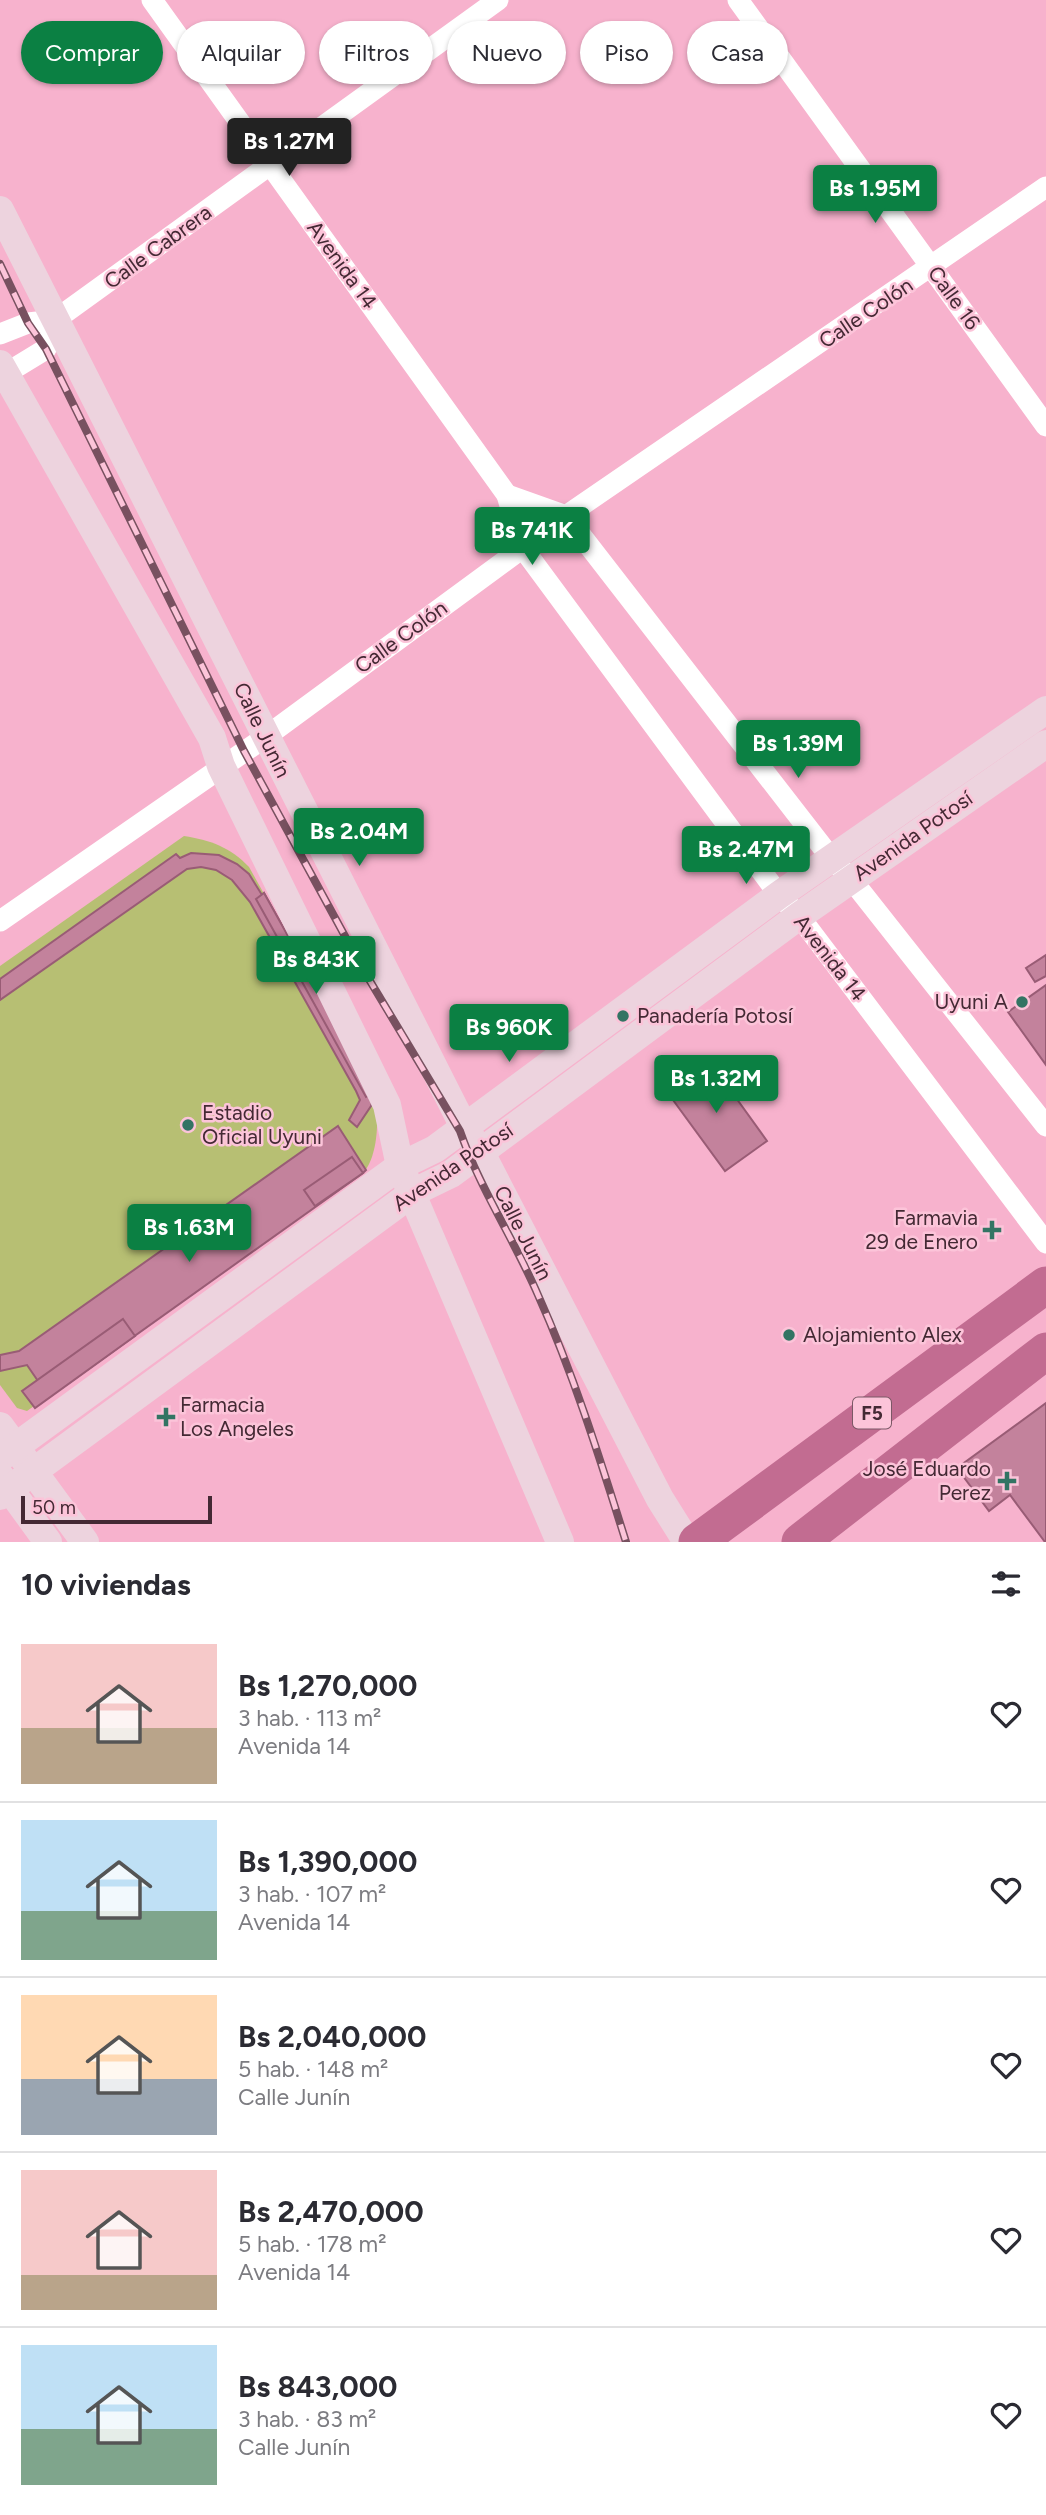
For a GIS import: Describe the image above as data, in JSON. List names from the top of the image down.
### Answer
{
  "streets": {
    "highway": ["F5"],
    "street": [
      "Calle Cabrera",
      "Avenida 14",
      "Calle 16",
      "Calle Colón",
      "Calle Junín",
      "Avenida Potosí"
    ]
  },
  "crossings": [
    ["Calle Cabrera", "Avenida 14"],
    ["Calle Cabrera", "Calle Junín"],
    ["Avenida 14", "Calle Colón"],
    ["Avenida 14", "Avenida Potosí"],
    ["Calle 16", "Calle Colón"],
    ["Calle Colón", "Calle Junín"],
    ["Calle Junín", "Avenida Potosí"]
  ],
  "places": {
    "other": [
      "Uyuni A",
      "Panadería Potosí",
      "Estadio Oficial Uyuni",
      "Alojamiento Alex"
    ],
    "health": ["Farmavia 29 de Enero", "Farmacia Los Angeles", "José Eduardo Perez"]
  },
  "scale_bar": "50 m",
  "page": {
    "chip": [
      "Comprar",
      "Alquilar",
      "Filtros",
      "Nuevo",
      "Piso",
      "Casa"
    ],
    "price": [
      "Bs 1.27M",
      "Bs 1.95M",
      "Bs 741K",
      "Bs 1.39M",
      "Bs 2.04M",
      "Bs 2.47M",
      "Bs 843K",
      "Bs 960K",
      "Bs 1.32M",
      "Bs 1.63M"
    ],
    "scale": "50 m",
    "heading": "10 viviendas",
    "list": [
      {
        "name": "Bs 1,270,000",
        "note": "3 hab. · 113 m² · Avenida 14"
      },
      {
        "name": "Bs 1,390,000",
        "note": "3 hab. · 107 m² · Avenida 14"
      },
      {
        "name": "Bs 2,040,000",
        "note": "5 hab. · 148 m² · Calle Junín"
      },
      {
        "name": "Bs 2,470,000",
        "note": "5 hab. · 178 m² · Avenida 14"
      },
      {
        "name": "Bs 843,000",
        "note": "3 hab. · 83 m² · Calle Junín"
      }
    ]
  }
}
